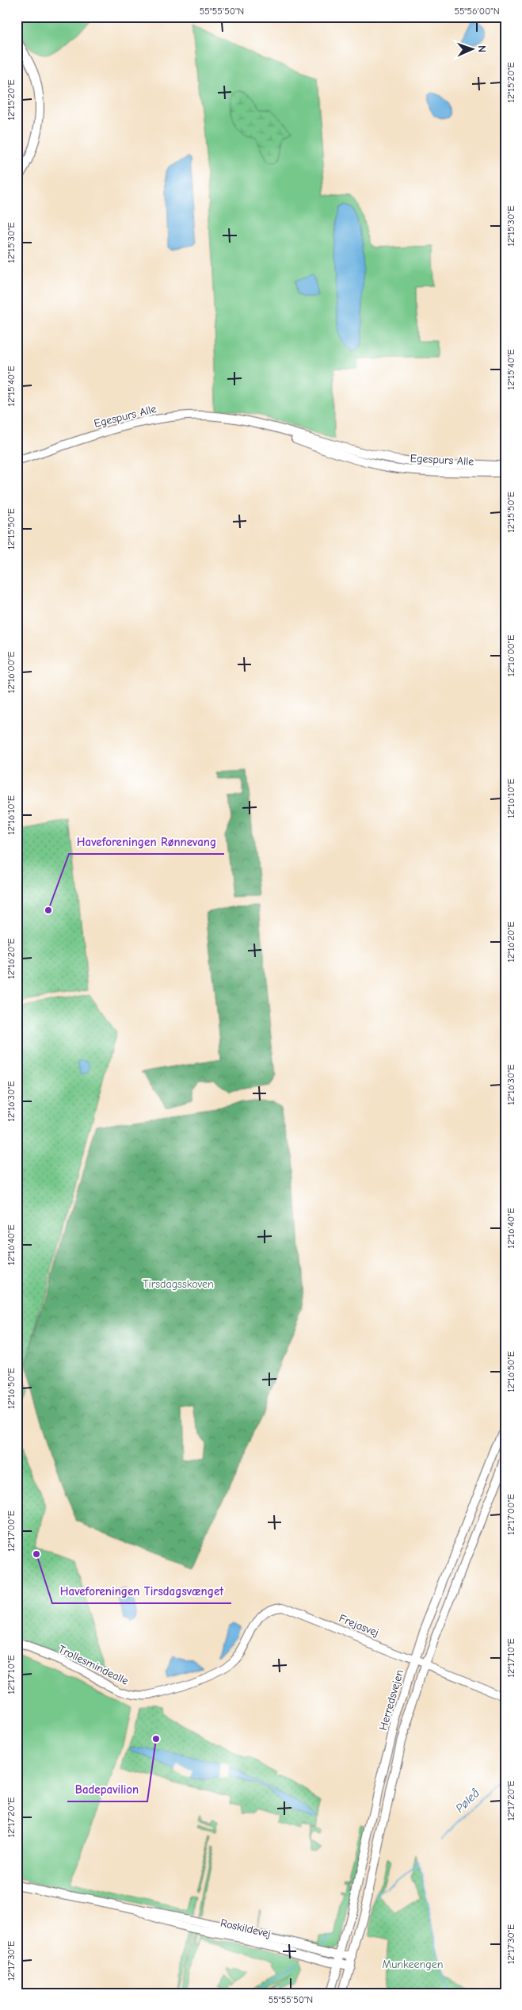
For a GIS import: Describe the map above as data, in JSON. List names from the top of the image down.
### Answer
{
  "streets": {
    "street": [
      "Egespurs Alle",
      "Frejasvej",
      "Trollesmindealle",
      "Herredsvejen",
      "Roskildevej"
    ]
  },
  "crossings": [
    ["Frejasvej", "Trollesmindealle"],
    ["Frejasvej", "Herredsvejen"],
    ["Herredsvejen", "Roskildevej"]
  ],
  "water": ["Pøleå"],
  "parks": ["Tirsdagsskoven", "Munkeengen"],
  "places": ["Haveforeningen Rønnevang", "Haveforeningen Tirsdagsvænget", "Badepavilion"],
  "north": "right",
  "coordinates": [
    "55°55'50\"N",
    "55°56'00\"N",
    "12°15'20\"E",
    "12°15'30\"E",
    "12°15'40\"E",
    "12°15'50\"E",
    "12°16'00\"E",
    "12°16'10\"E",
    "12°16'20\"E",
    "12°16'30\"E",
    "12°16'40\"E",
    "12°16'50\"E",
    "12°17'00\"E",
    "12°17'10\"E",
    "12°17'20\"E",
    "12°17'30\"E"
  ]
}
